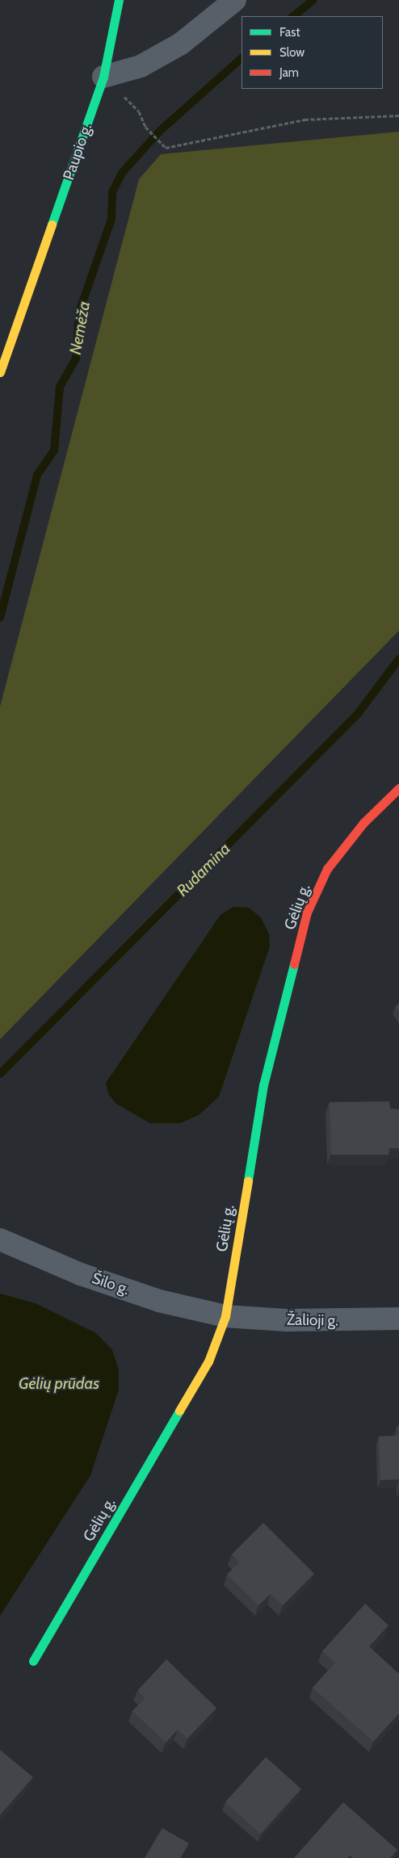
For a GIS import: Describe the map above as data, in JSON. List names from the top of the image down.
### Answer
{
  "streets": {
    "street": [
      "Paupio g.",
      "Gėlių g.",
      "Šilo g.",
      "Žalioji g."
    ]
  },
  "crossings": [
    ["Gėlių g.", "Šilo g."],
    ["Gėlių g.", "Žalioji g."],
    ["Šilo g.", "Žalioji g."]
  ],
  "water": ["Nemėža", "Rudamina", "Gėlių prūdas"],
  "legend": ["Fast", "Slow", "Jam"]
}
